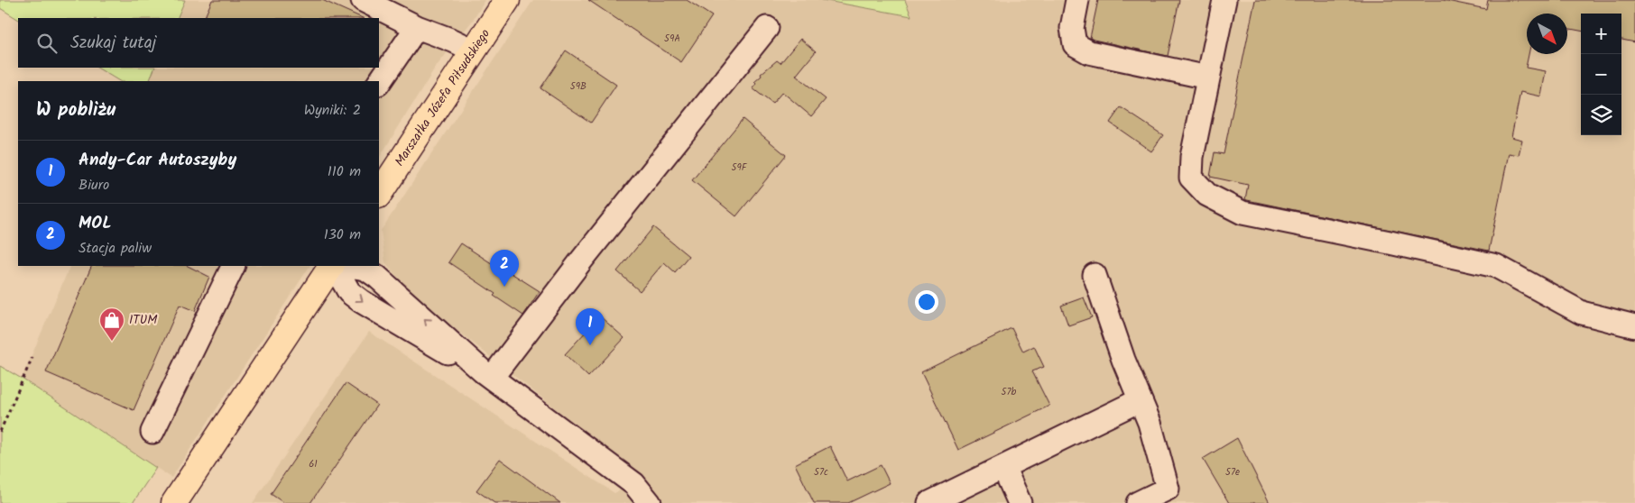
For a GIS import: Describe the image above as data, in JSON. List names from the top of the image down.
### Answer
{
  "streets": {
    "main road": ["Marszałka Józefa Piłsudskiego"]
  },
  "places": {
    "shop": ["ITUM"]
  },
  "house_numbers": [
    "59A",
    "59B",
    "59F",
    "57b",
    "61",
    "57c",
    "57e"
  ],
  "north": "bottom right",
  "page": {
    "map_buttons": ["+", "−"],
    "search": "Szukaj tutaj",
    "heading": ["W pobliżu", "Wyniki: 2"],
    "list": [
      {
        "mark": "1",
        "name": "Andy-Car Autoszyby",
        "note": "Biuro",
        "value": "110 m"
      },
      {
        "mark": "2",
        "name": "MOL",
        "note": "Stacja paliw",
        "value": "130 m"
      }
    ],
    "pins": ["2", "1"]
  }
}
